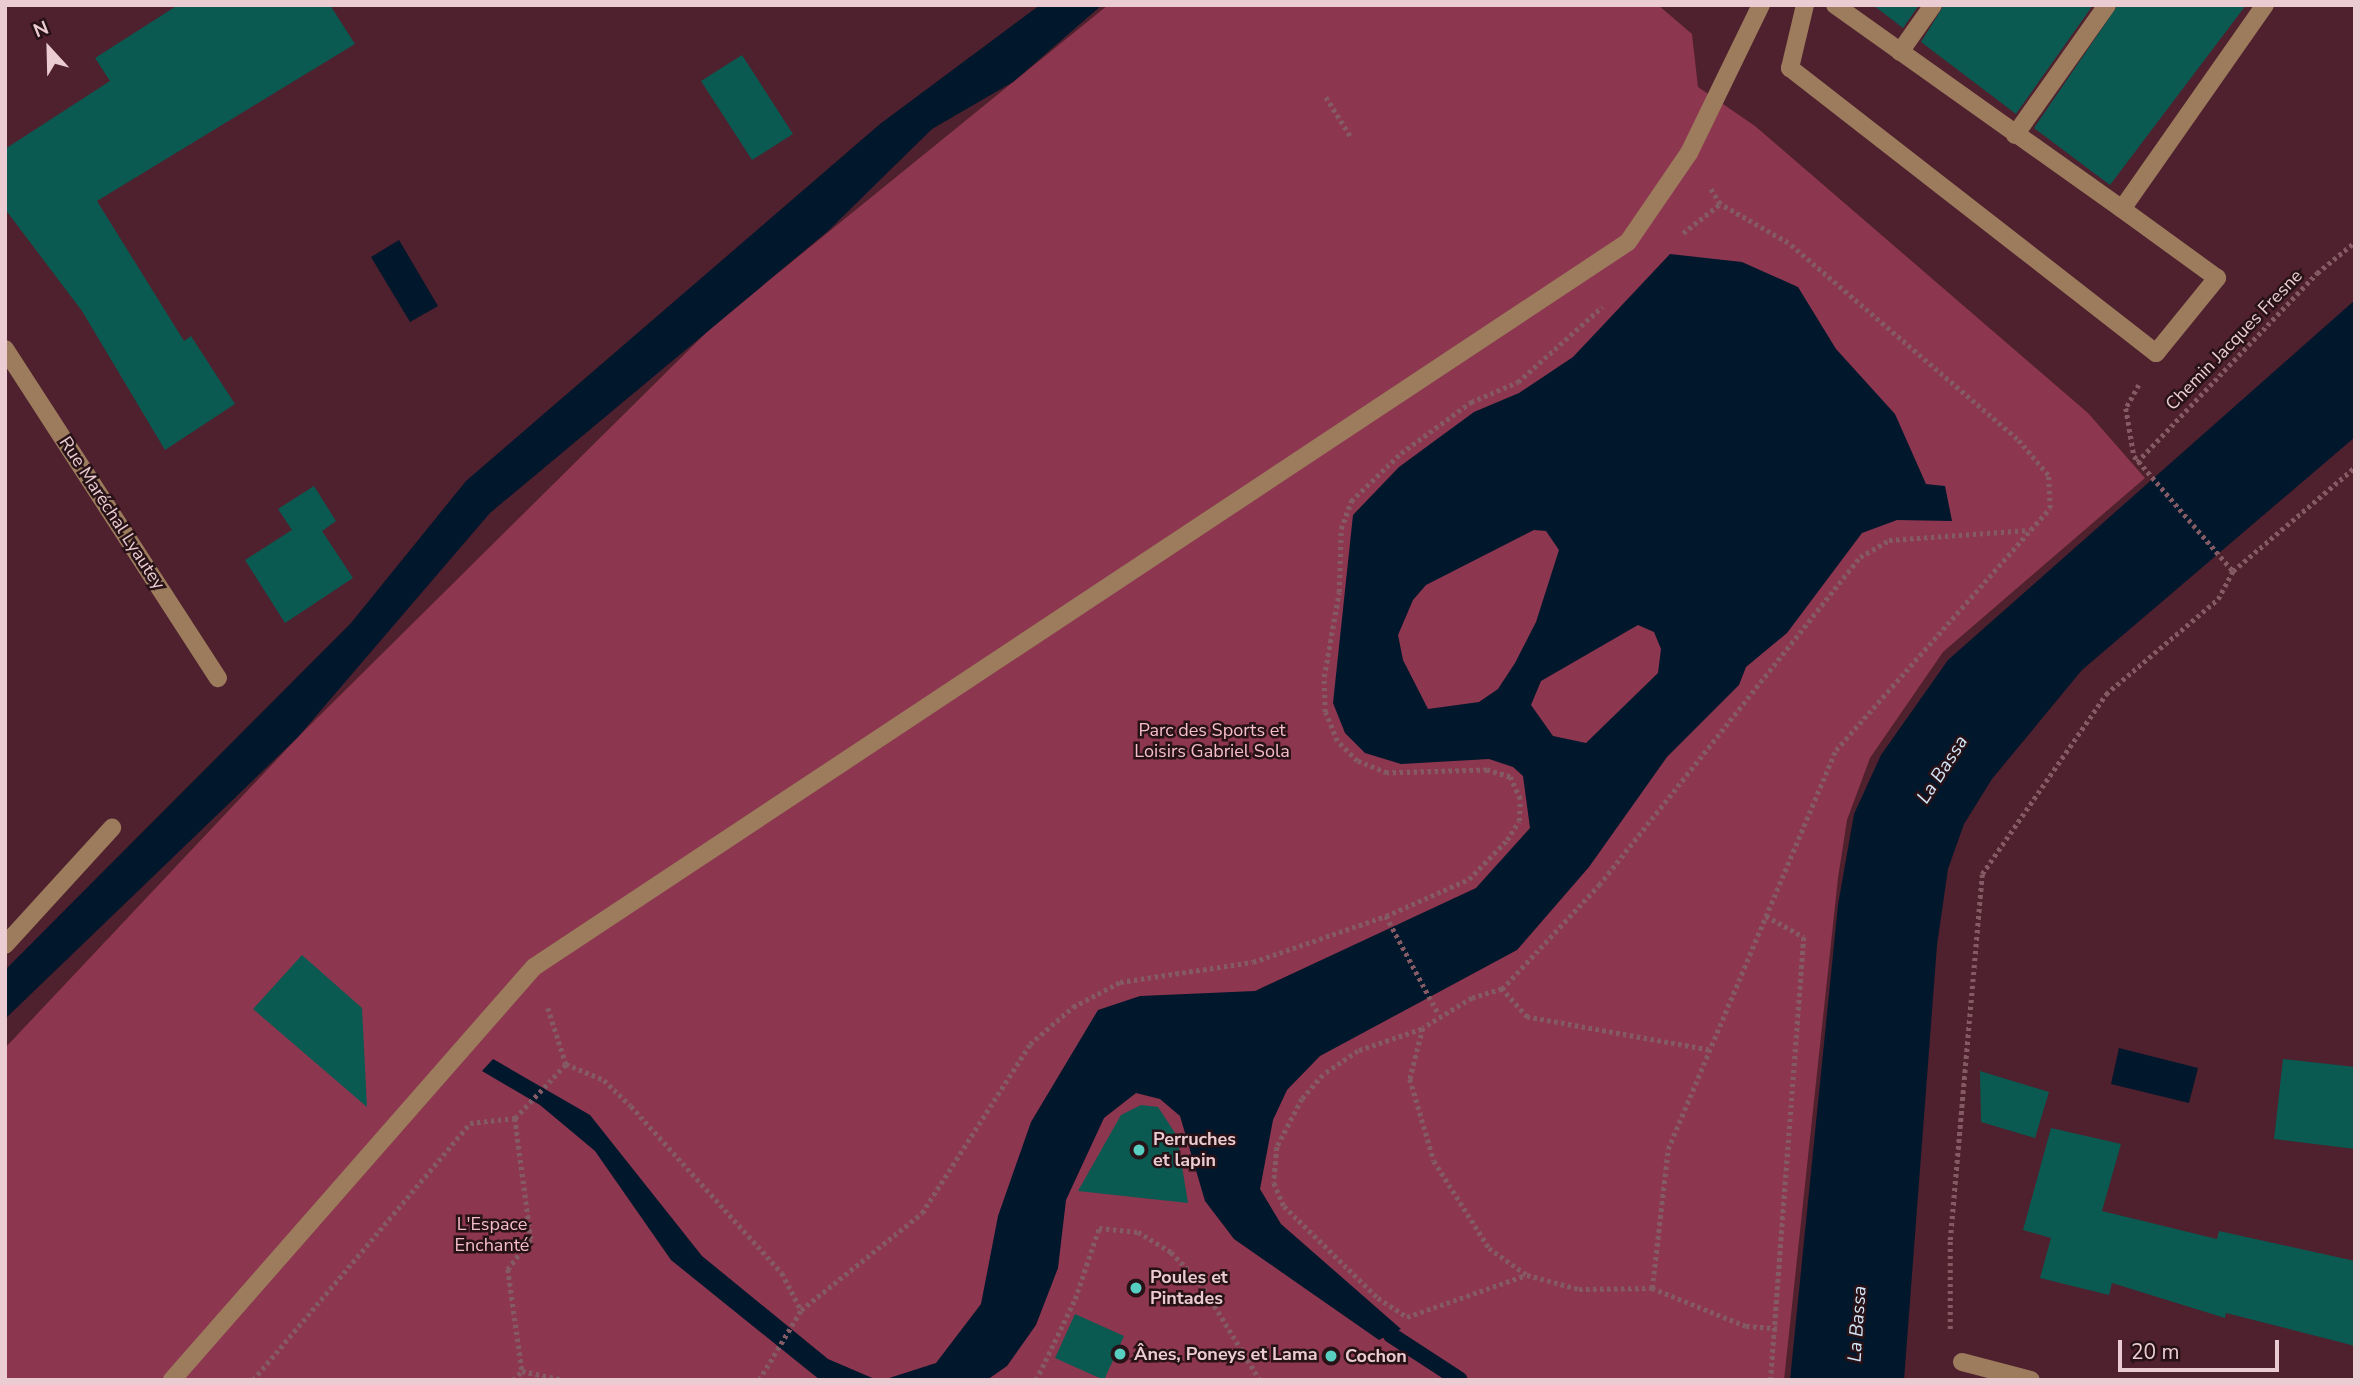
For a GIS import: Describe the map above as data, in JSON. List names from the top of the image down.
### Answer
{
  "streets": {
    "street": ["Rue Maréchal Lyautey"],
    "path": ["Chemin Jacques Fresne"]
  },
  "water": ["La Bassa"],
  "parks": ["Parc des Sports et Loisirs Gabriel Sola", "L'Espace Enchanté"],
  "places": [
    "Perruches et lapin",
    "Poules et Pintades",
    "Ânes, Poneys et Lama",
    "Cochon"
  ],
  "scale_bar": "20 m",
  "north": "top"
}
